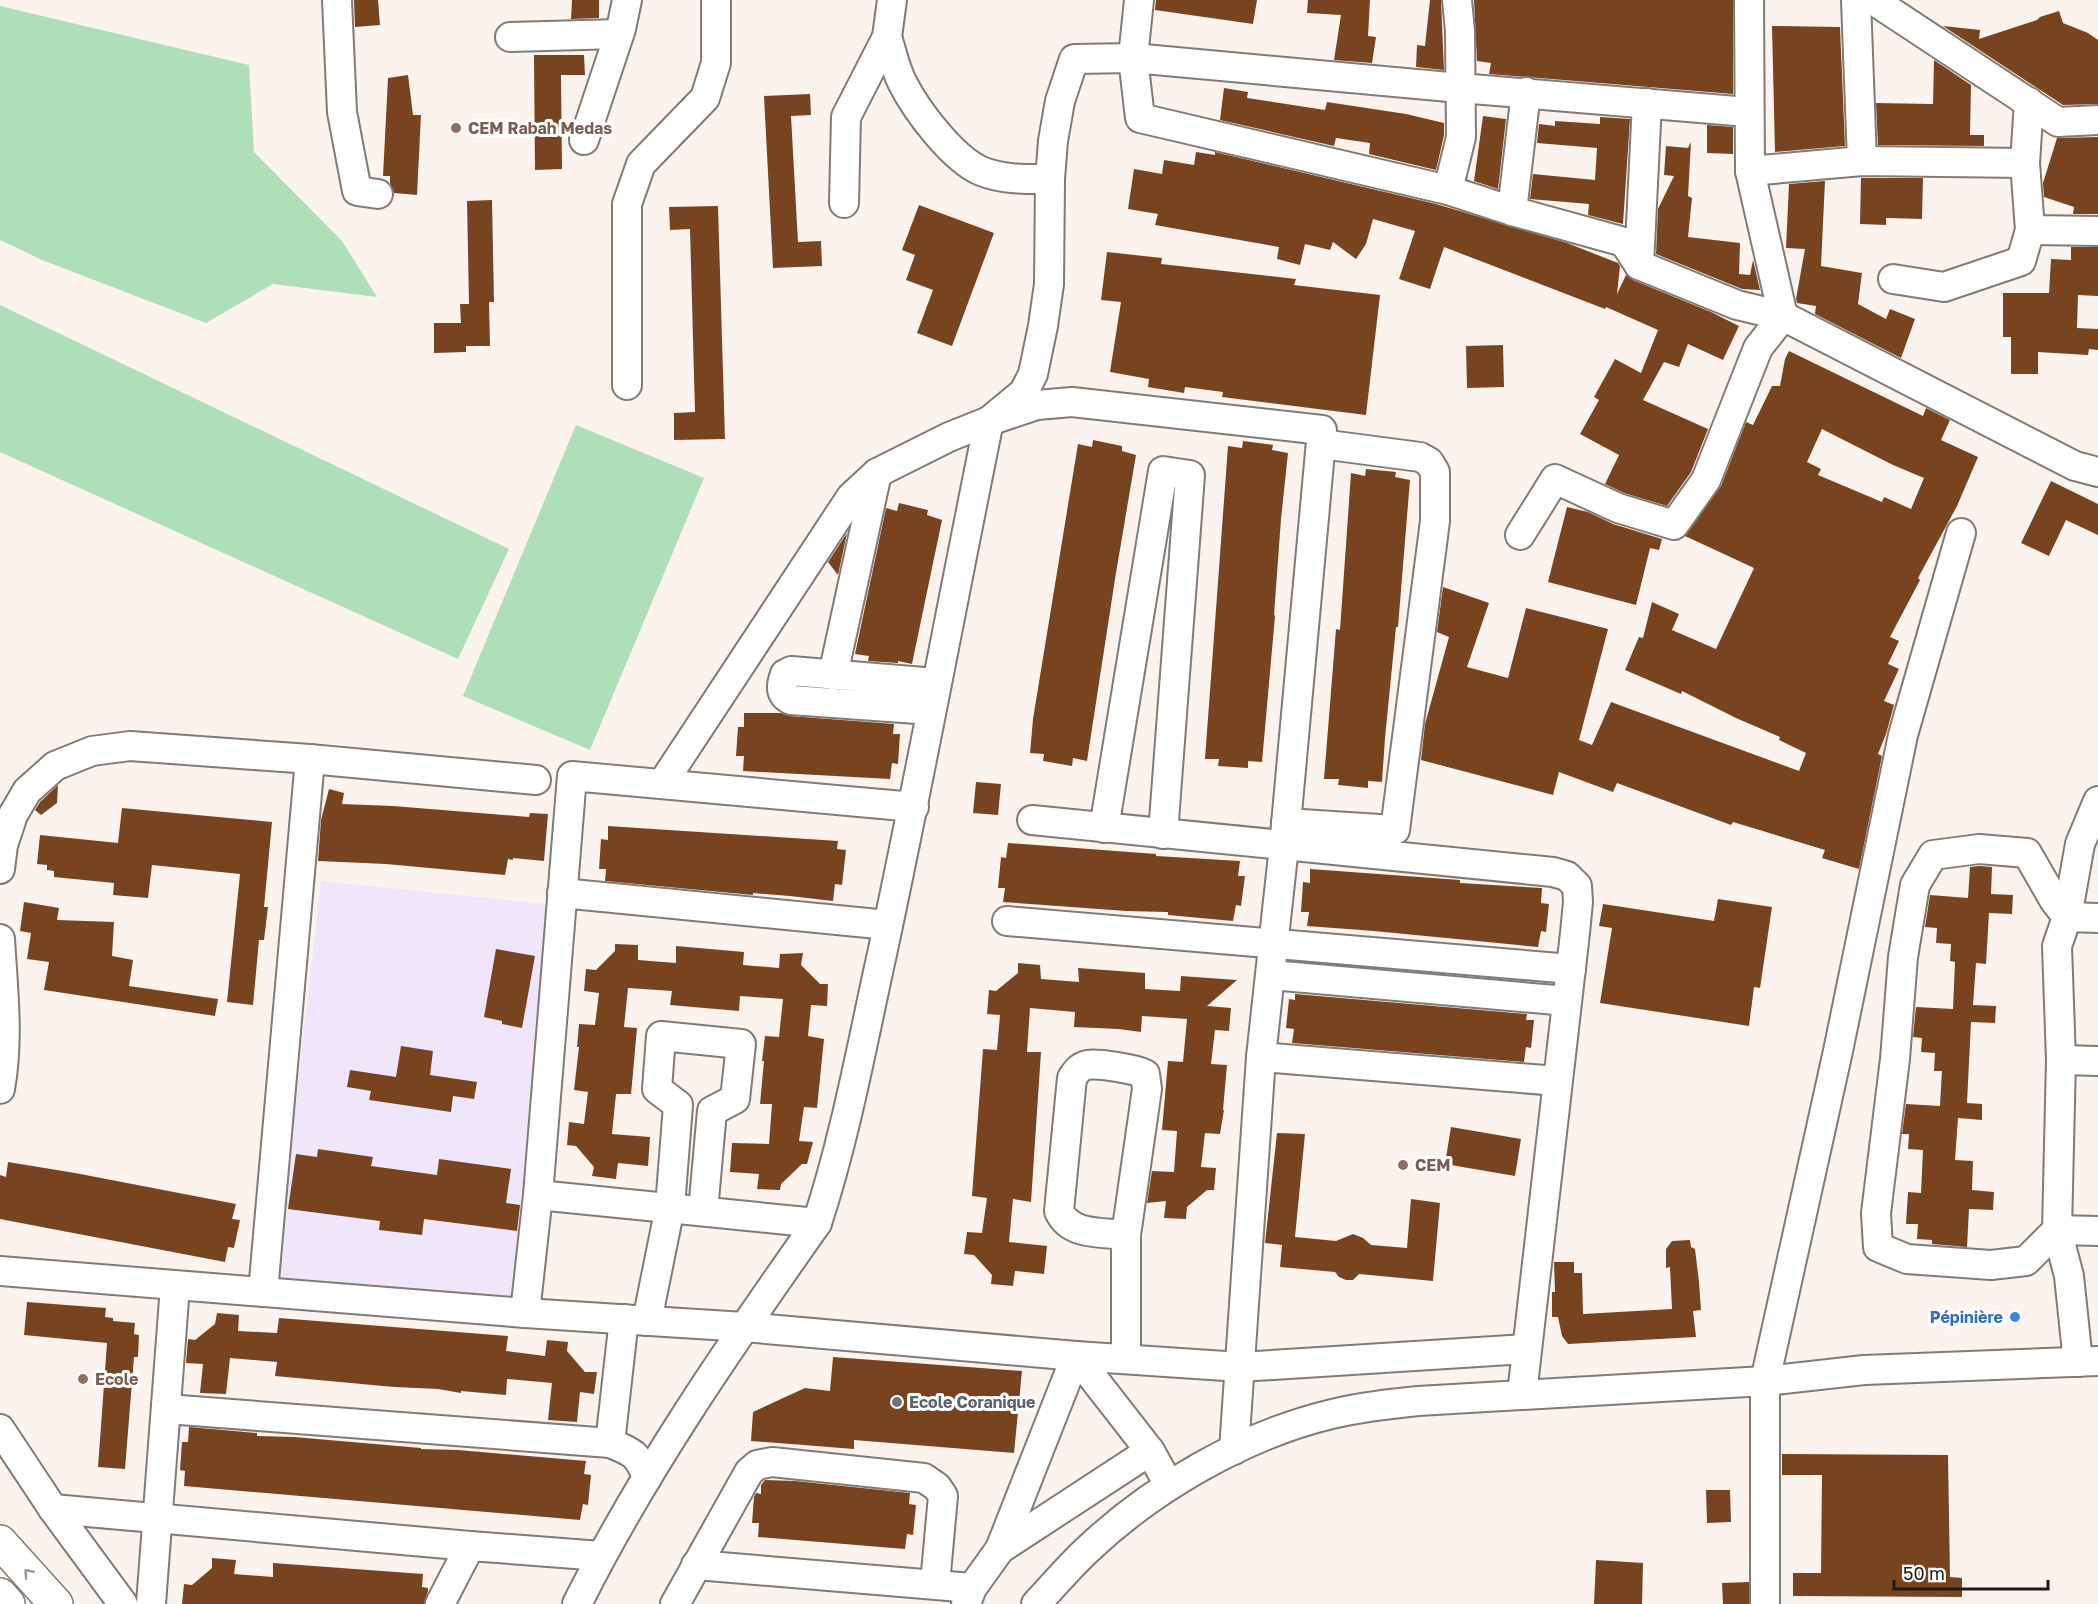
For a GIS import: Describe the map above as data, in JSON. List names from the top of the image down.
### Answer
{
  "places": [
    "CEM Rabah Medas",
    "CEM",
    "Pépinière",
    "Ecole",
    "Ecole Coranique"
  ],
  "scale_bar": "50 m"
}
